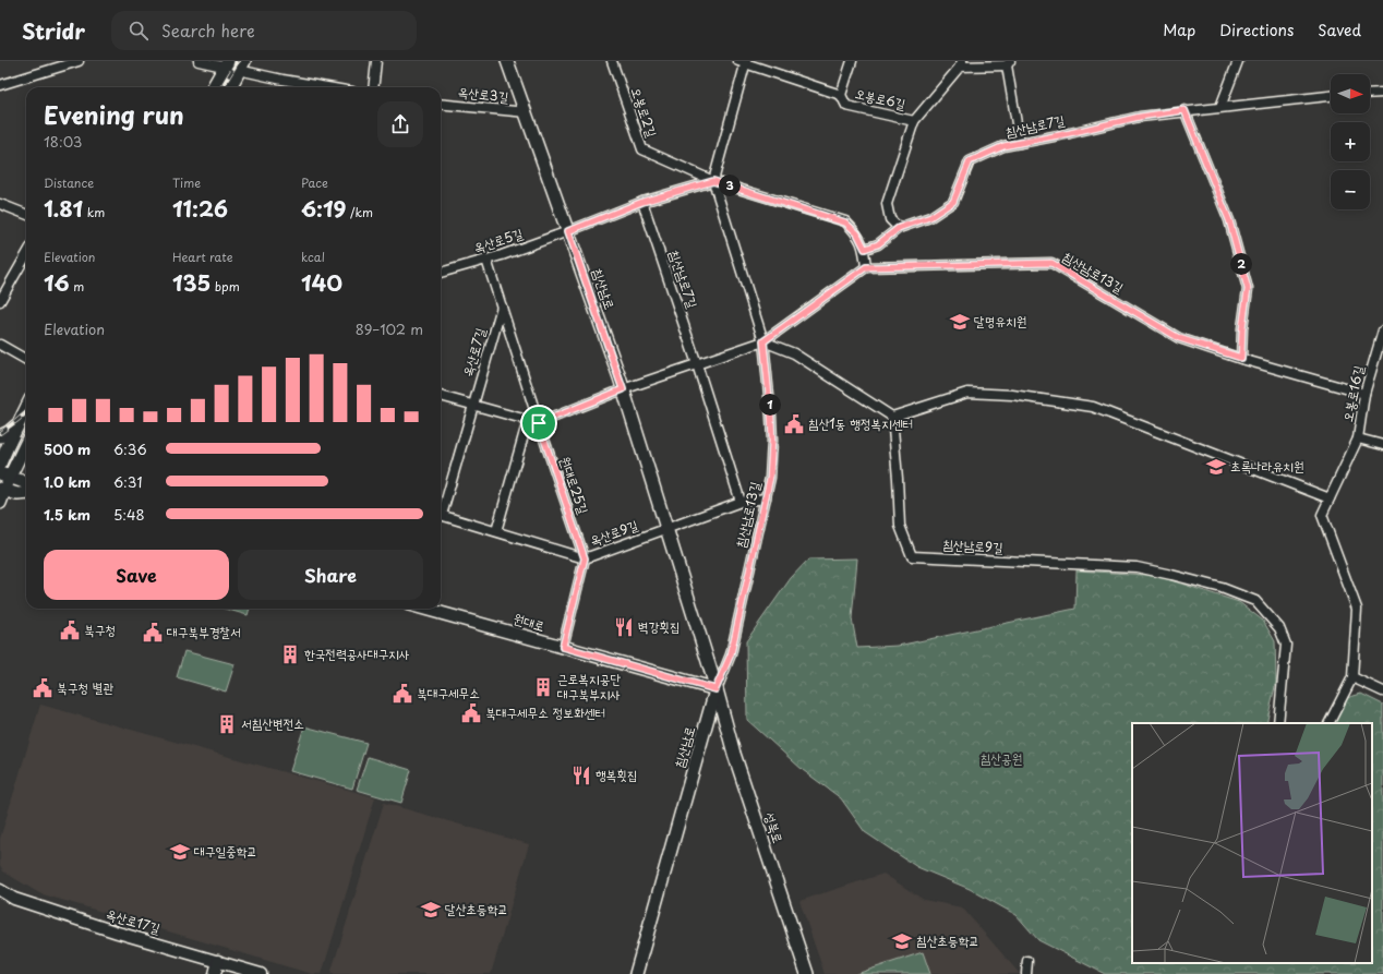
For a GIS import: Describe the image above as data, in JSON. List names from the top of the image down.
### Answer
{
  "streets": {
    "main road": ["침산남로", "원대로", "성북로"],
    "street": [
      "옥산로3길",
      "오봉로6길",
      "오봉로2길",
      "침산남로7길",
      "옥산로5길",
      "침산남로13길",
      "옥산로7길",
      "오봉로16길",
      "원대로25길",
      "옥산로9길",
      "침산남로9길",
      "옥산로17길"
    ]
  },
  "crossings": [
    ["옥산로3길", "침산남로"],
    ["오봉로6길", "오봉로2길"],
    ["오봉로6길", "침산남로13길"],
    ["오봉로2길", "침산남로13길"],
    ["옥산로5길", "침산남로"],
    ["옥산로5길", "원대로25길"],
    ["침산남로13길", "침산남로"],
    ["침산남로13길", "오봉로16길"],
    ["침산남로13길", "원대로"],
    ["침산남로13길", "성북로"],
    ["침산남로", "옥산로9길"],
    ["침산남로", "원대로"],
    ["침산남로", "성북로"],
    ["옥산로7길", "원대로25길"],
    ["옥산로7길", "옥산로9길"],
    ["원대로25길", "옥산로9길"],
    ["원대로", "성북로"]
  ],
  "parks": ["침산공원"],
  "places": {
    "school or university": [
      "달명유치원",
      "초록나라유치원",
      "대구일중학교",
      "달산초등학교",
      "침산초등학교"
    ],
    "public building": [
      "침산1동 행정복지센터",
      "북구청",
      "대구북부경찰서",
      "북구청 별관",
      "북대구세무소",
      "북대구세무소 정보화센터"
    ],
    "restaurant": ["벽강횟집", "행복횟집"],
    "building": ["한국전력공사대구지사", "근로복지공단 대구북부지사", "서침산변전소"]
  },
  "north": "right",
  "page": {
    "header": "Stridr",
    "search": "Search here",
    "nav": ["Map", "Directions", "Saved"],
    "map_buttons": ["+", "−"],
    "heading": ["Evening run", "18:03"],
    "stats": [
      ["Distance", "1.81 km"],
      ["Time", "11:26"],
      ["Pace", "6:19 /km"],
      ["Elevation", "16 m"],
      ["Heart rate", "135 bpm"],
      ["kcal", "140"]
    ],
    "pins": ["3", "2", "1"],
    "chart": ["Elevation", "89–102 m"],
    "list": [
      {
        "name": "500 m",
        "note": "6:36"
      },
      {
        "name": "1.0 km",
        "note": "6:31"
      },
      {
        "name": "1.5 km",
        "note": "5:48"
      }
    ],
    "buttons": ["Save", "Share"]
  }
}
